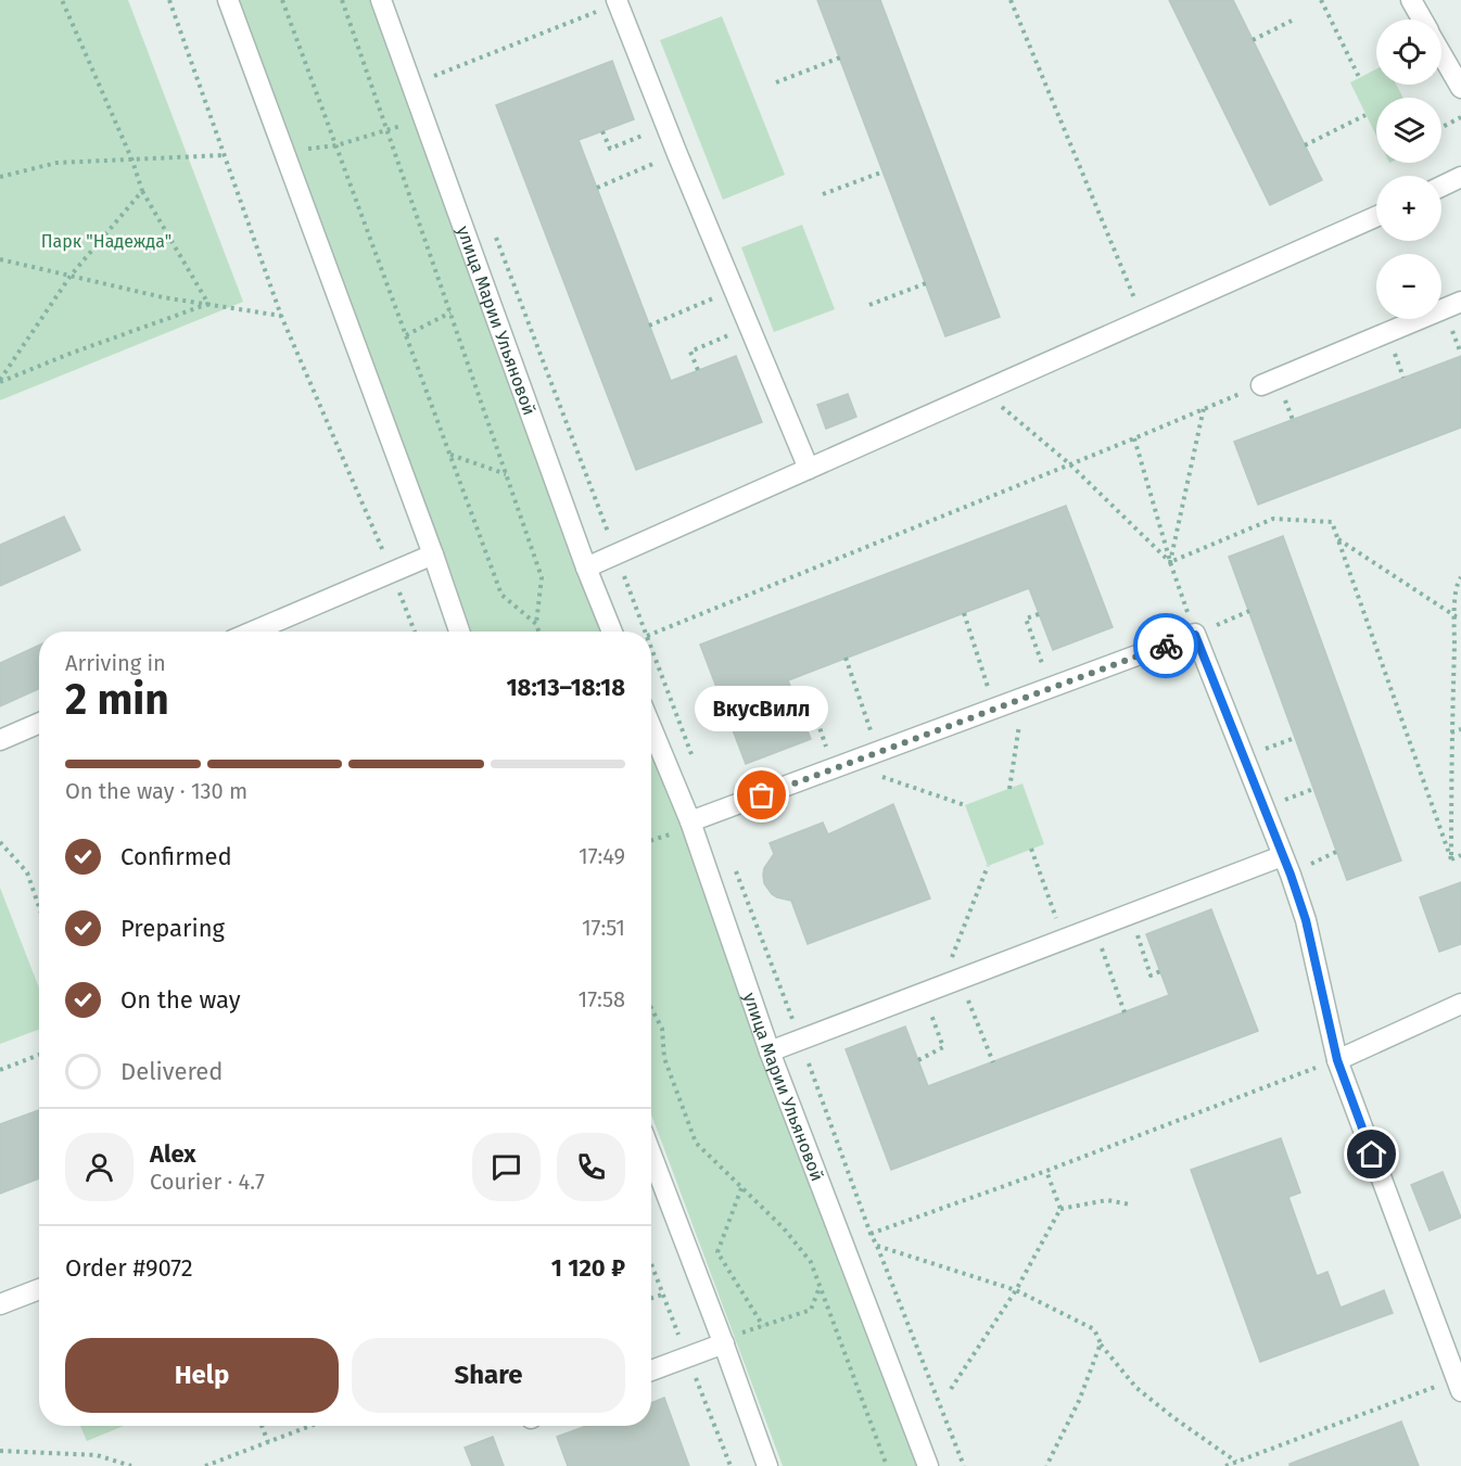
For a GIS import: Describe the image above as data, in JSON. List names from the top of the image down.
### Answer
{
  "streets": {
    "street": ["улица Марии Ульяновой"]
  },
  "parks": ["Парк \"Надежда\""],
  "places": ["ВкусВилл"],
  "page": {
    "map_buttons": ["+", "−"],
    "heading": ["2 min", "Arriving in", "18:13–18:18"],
    "panel": [
      "Alex",
      "Courier · 4.7",
      "Order #9072",
      "1 120 ₽"
    ],
    "bubble": "ВкусВилл",
    "bar": "On the way · 130 m",
    "list": [
      ["Confirmed", "17:49"],
      ["Preparing", "17:51"],
      ["On the way", "17:58"],
      "Delivered"
    ],
    "buttons": ["Help", "Share"]
  }
}
